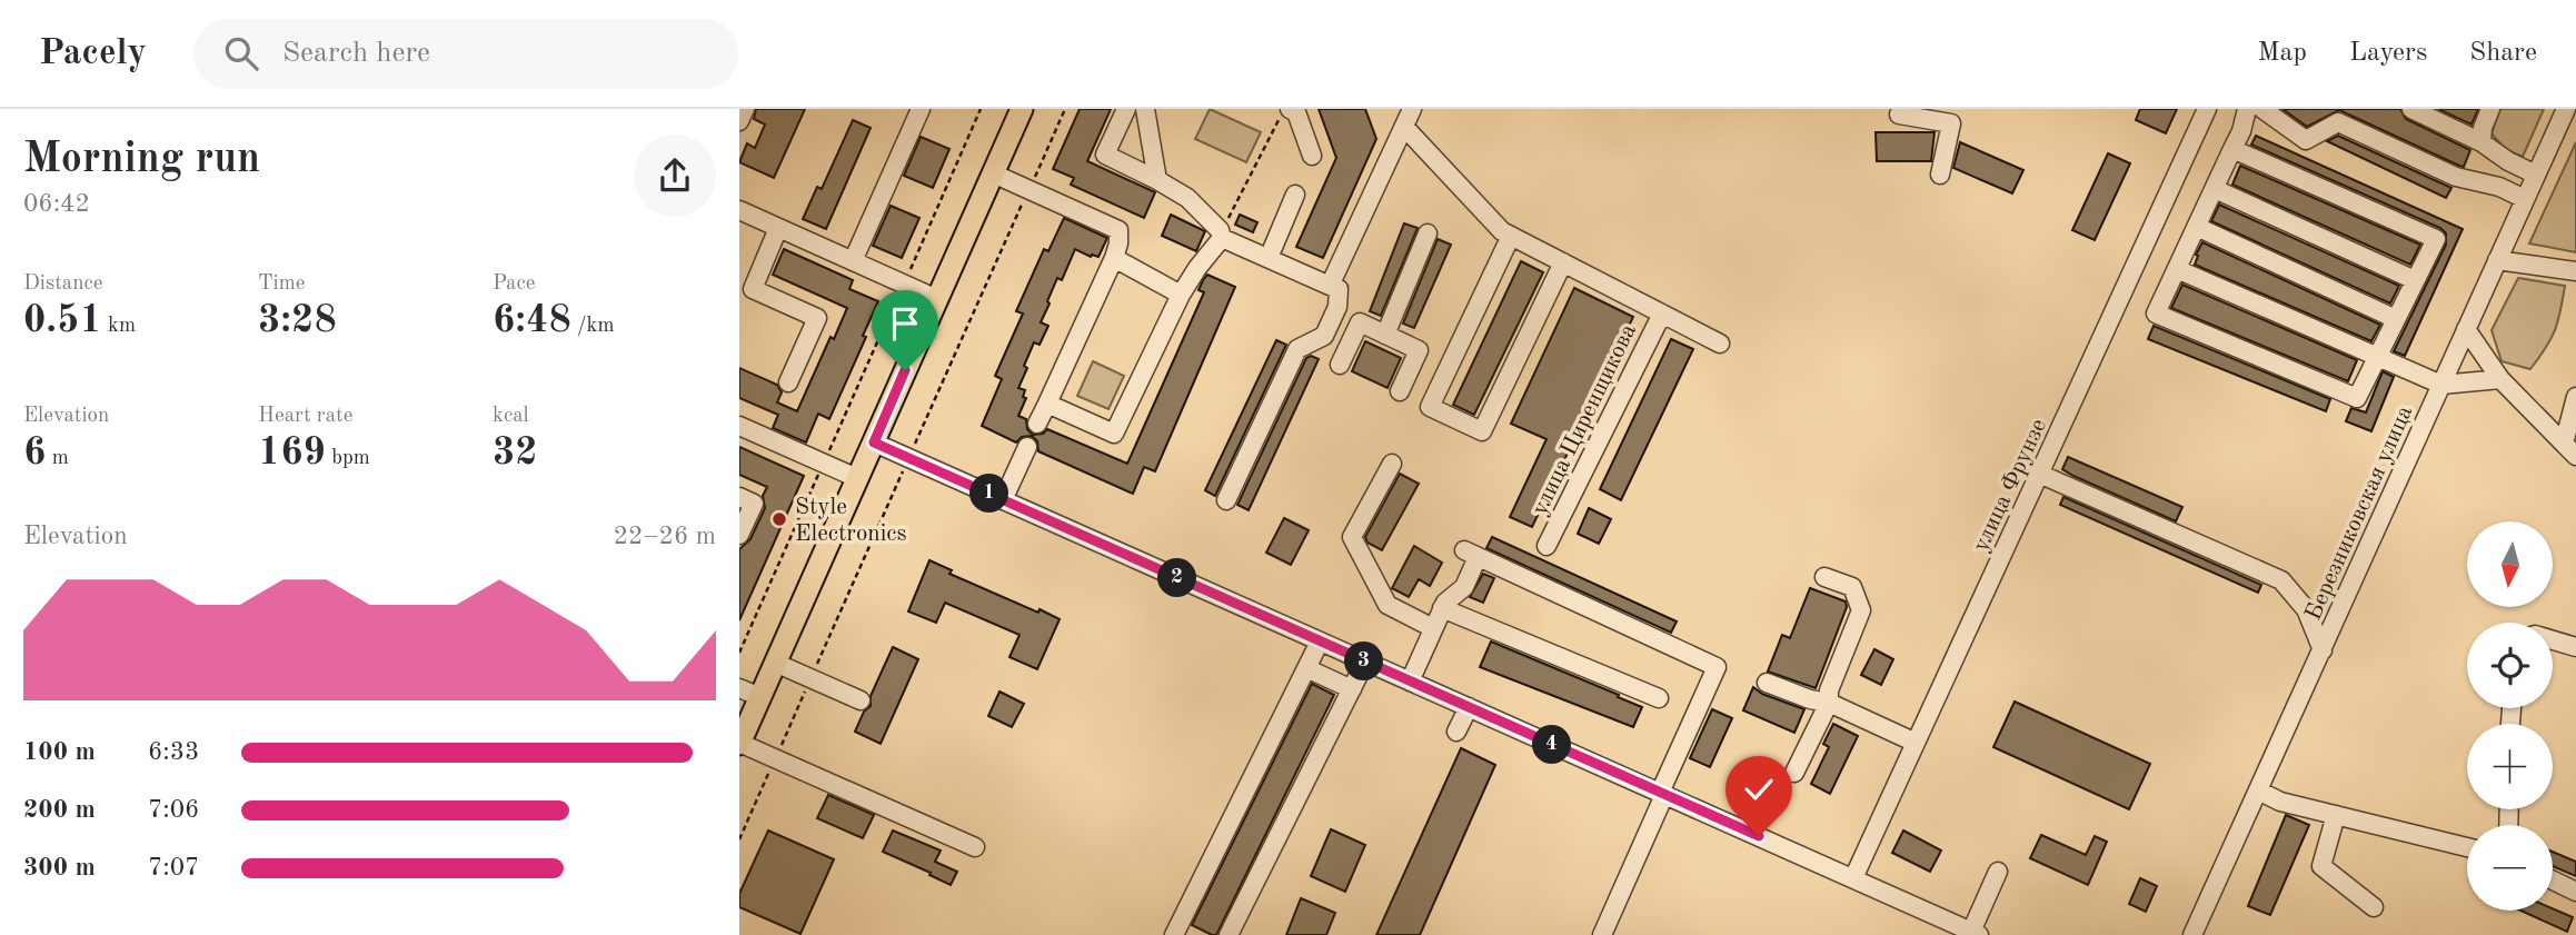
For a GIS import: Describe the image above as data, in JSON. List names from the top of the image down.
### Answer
{
  "streets": {
    "street": ["улица Циренщикова", "улица Фрунзе", "Березниковская улица"]
  },
  "places": ["Style Electronics"],
  "north": "bottom",
  "page": {
    "header": "Pacely",
    "search": "Search here",
    "nav": ["Map", "Layers", "Share"],
    "heading": ["Morning run", "06:42"],
    "stats": [
      ["Distance", "0.51 km"],
      ["Time", "3:28"],
      ["Pace", "6:48 /km"],
      ["Elevation", "6 m"],
      ["Heart rate", "169 bpm"],
      ["kcal", "32"]
    ],
    "pins": [
      "1",
      "2",
      "3",
      "4"
    ],
    "chart": ["Elevation", "22–26 m"],
    "map_buttons": ["+", "−"],
    "list": [
      {
        "name": "100 m",
        "note": "6:33"
      },
      {
        "name": "200 m",
        "note": "7:06"
      },
      {
        "name": "300 m",
        "note": "7:07"
      }
    ]
  }
}
